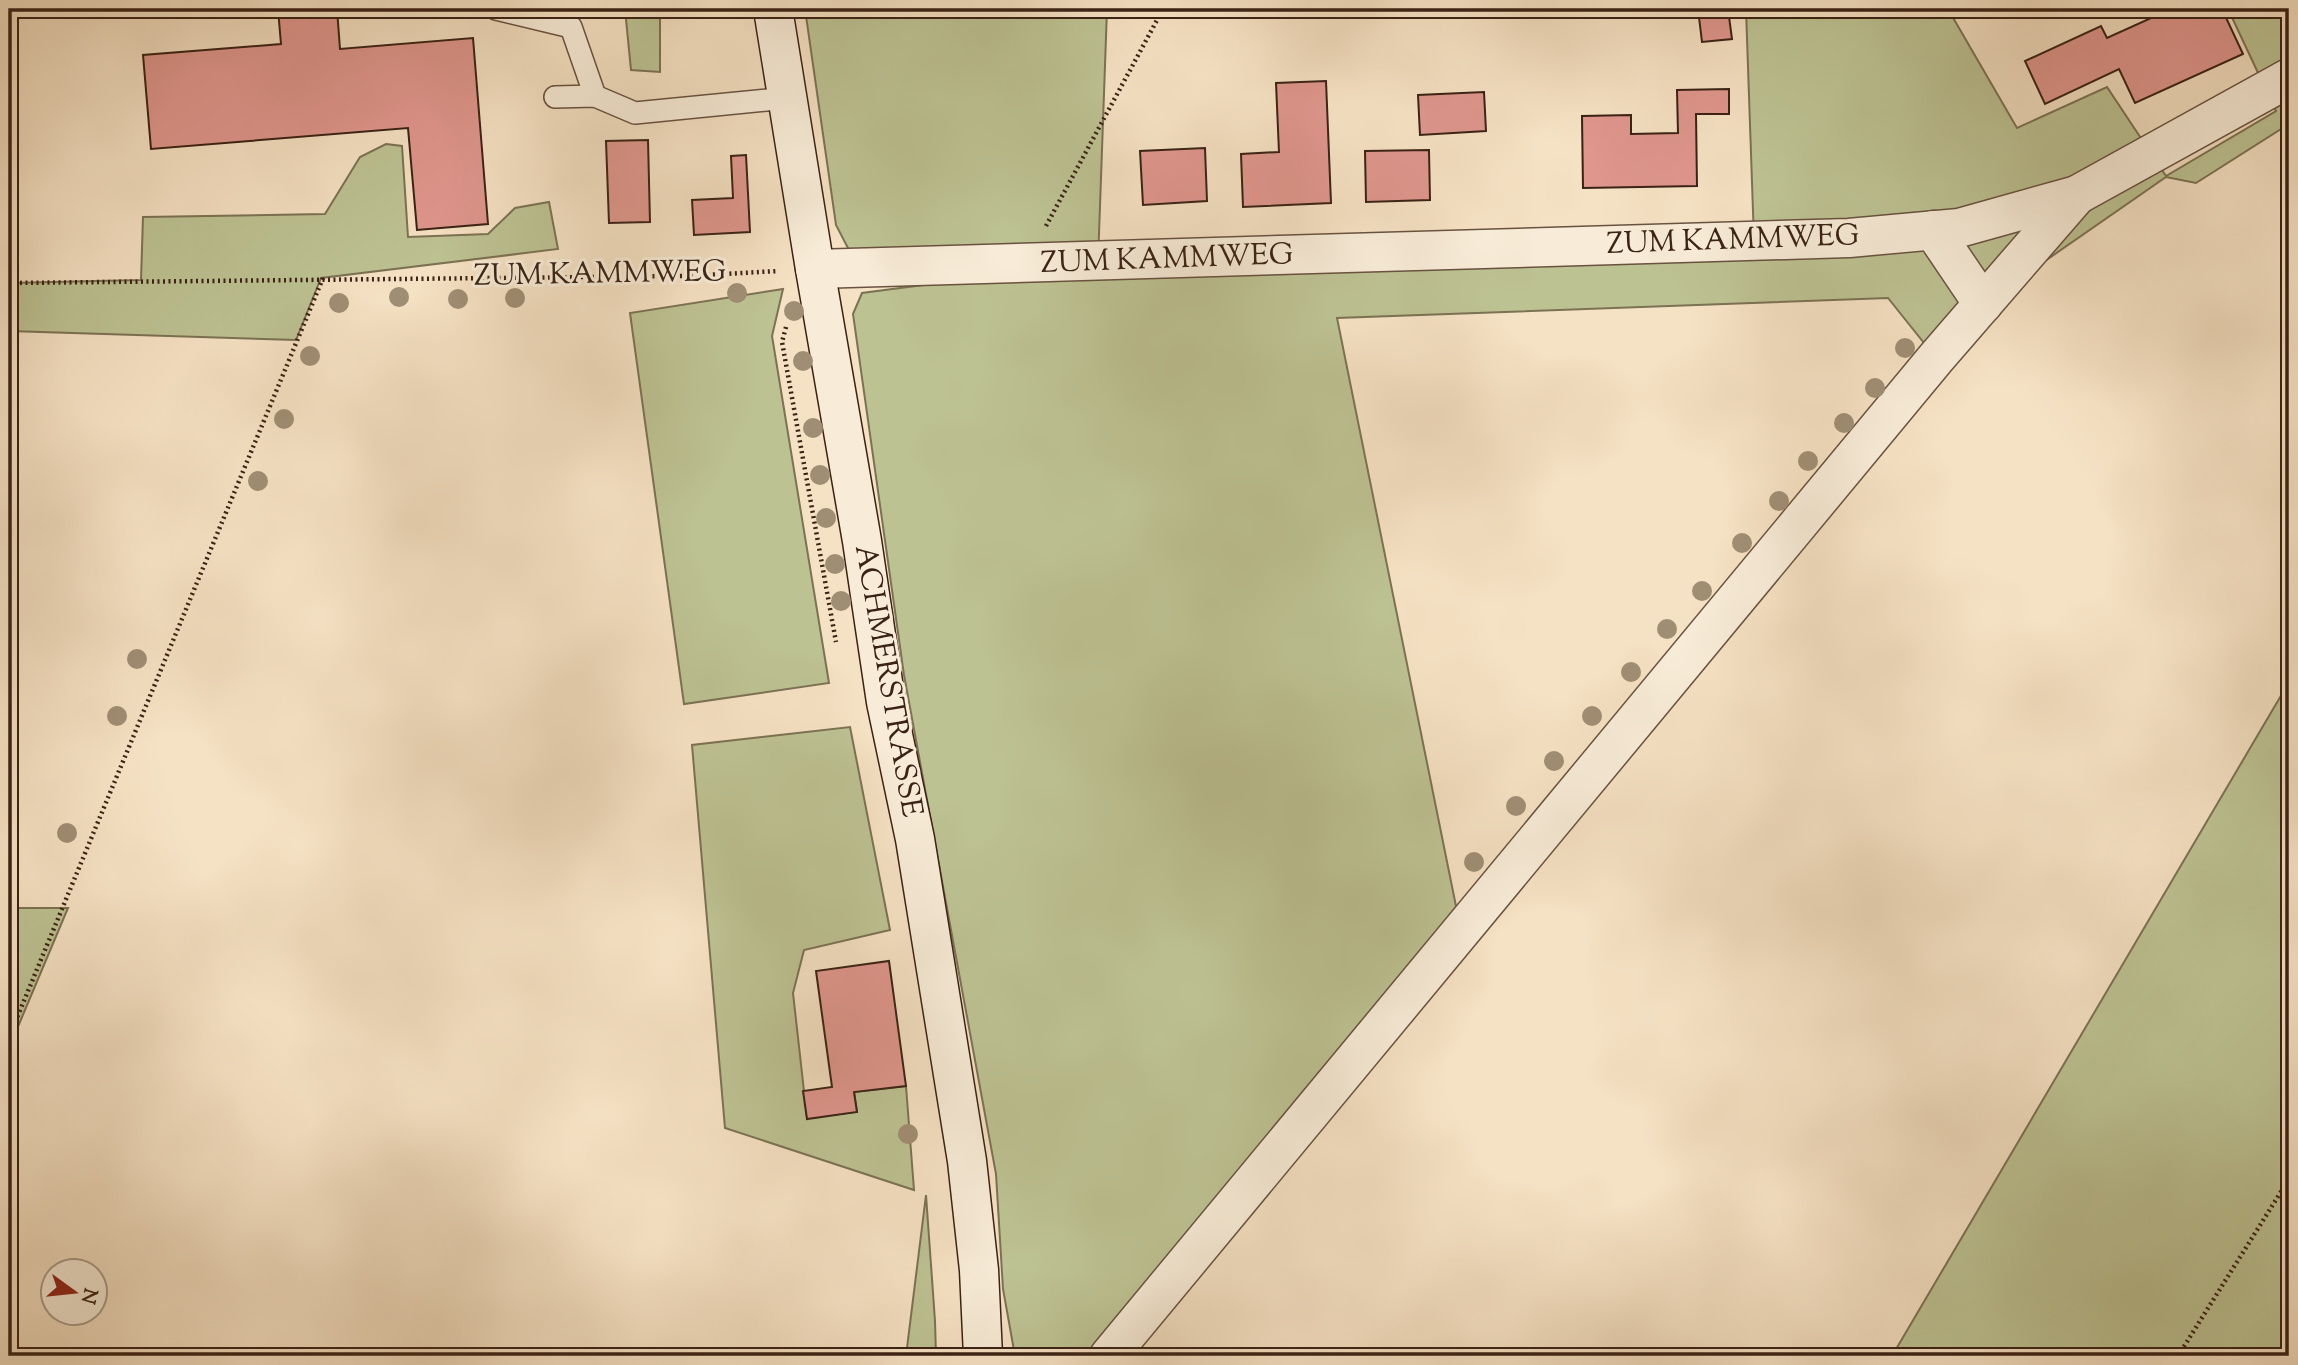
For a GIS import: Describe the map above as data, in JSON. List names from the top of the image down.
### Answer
{
  "streets": {
    "street": ["ZUM KAMMWEG", "ACHMERSTRASSE"]
  },
  "crossings": [
    ["ZUM KAMMWEG", "ACHMERSTRASSE"]
  ],
  "north": "right"
}
